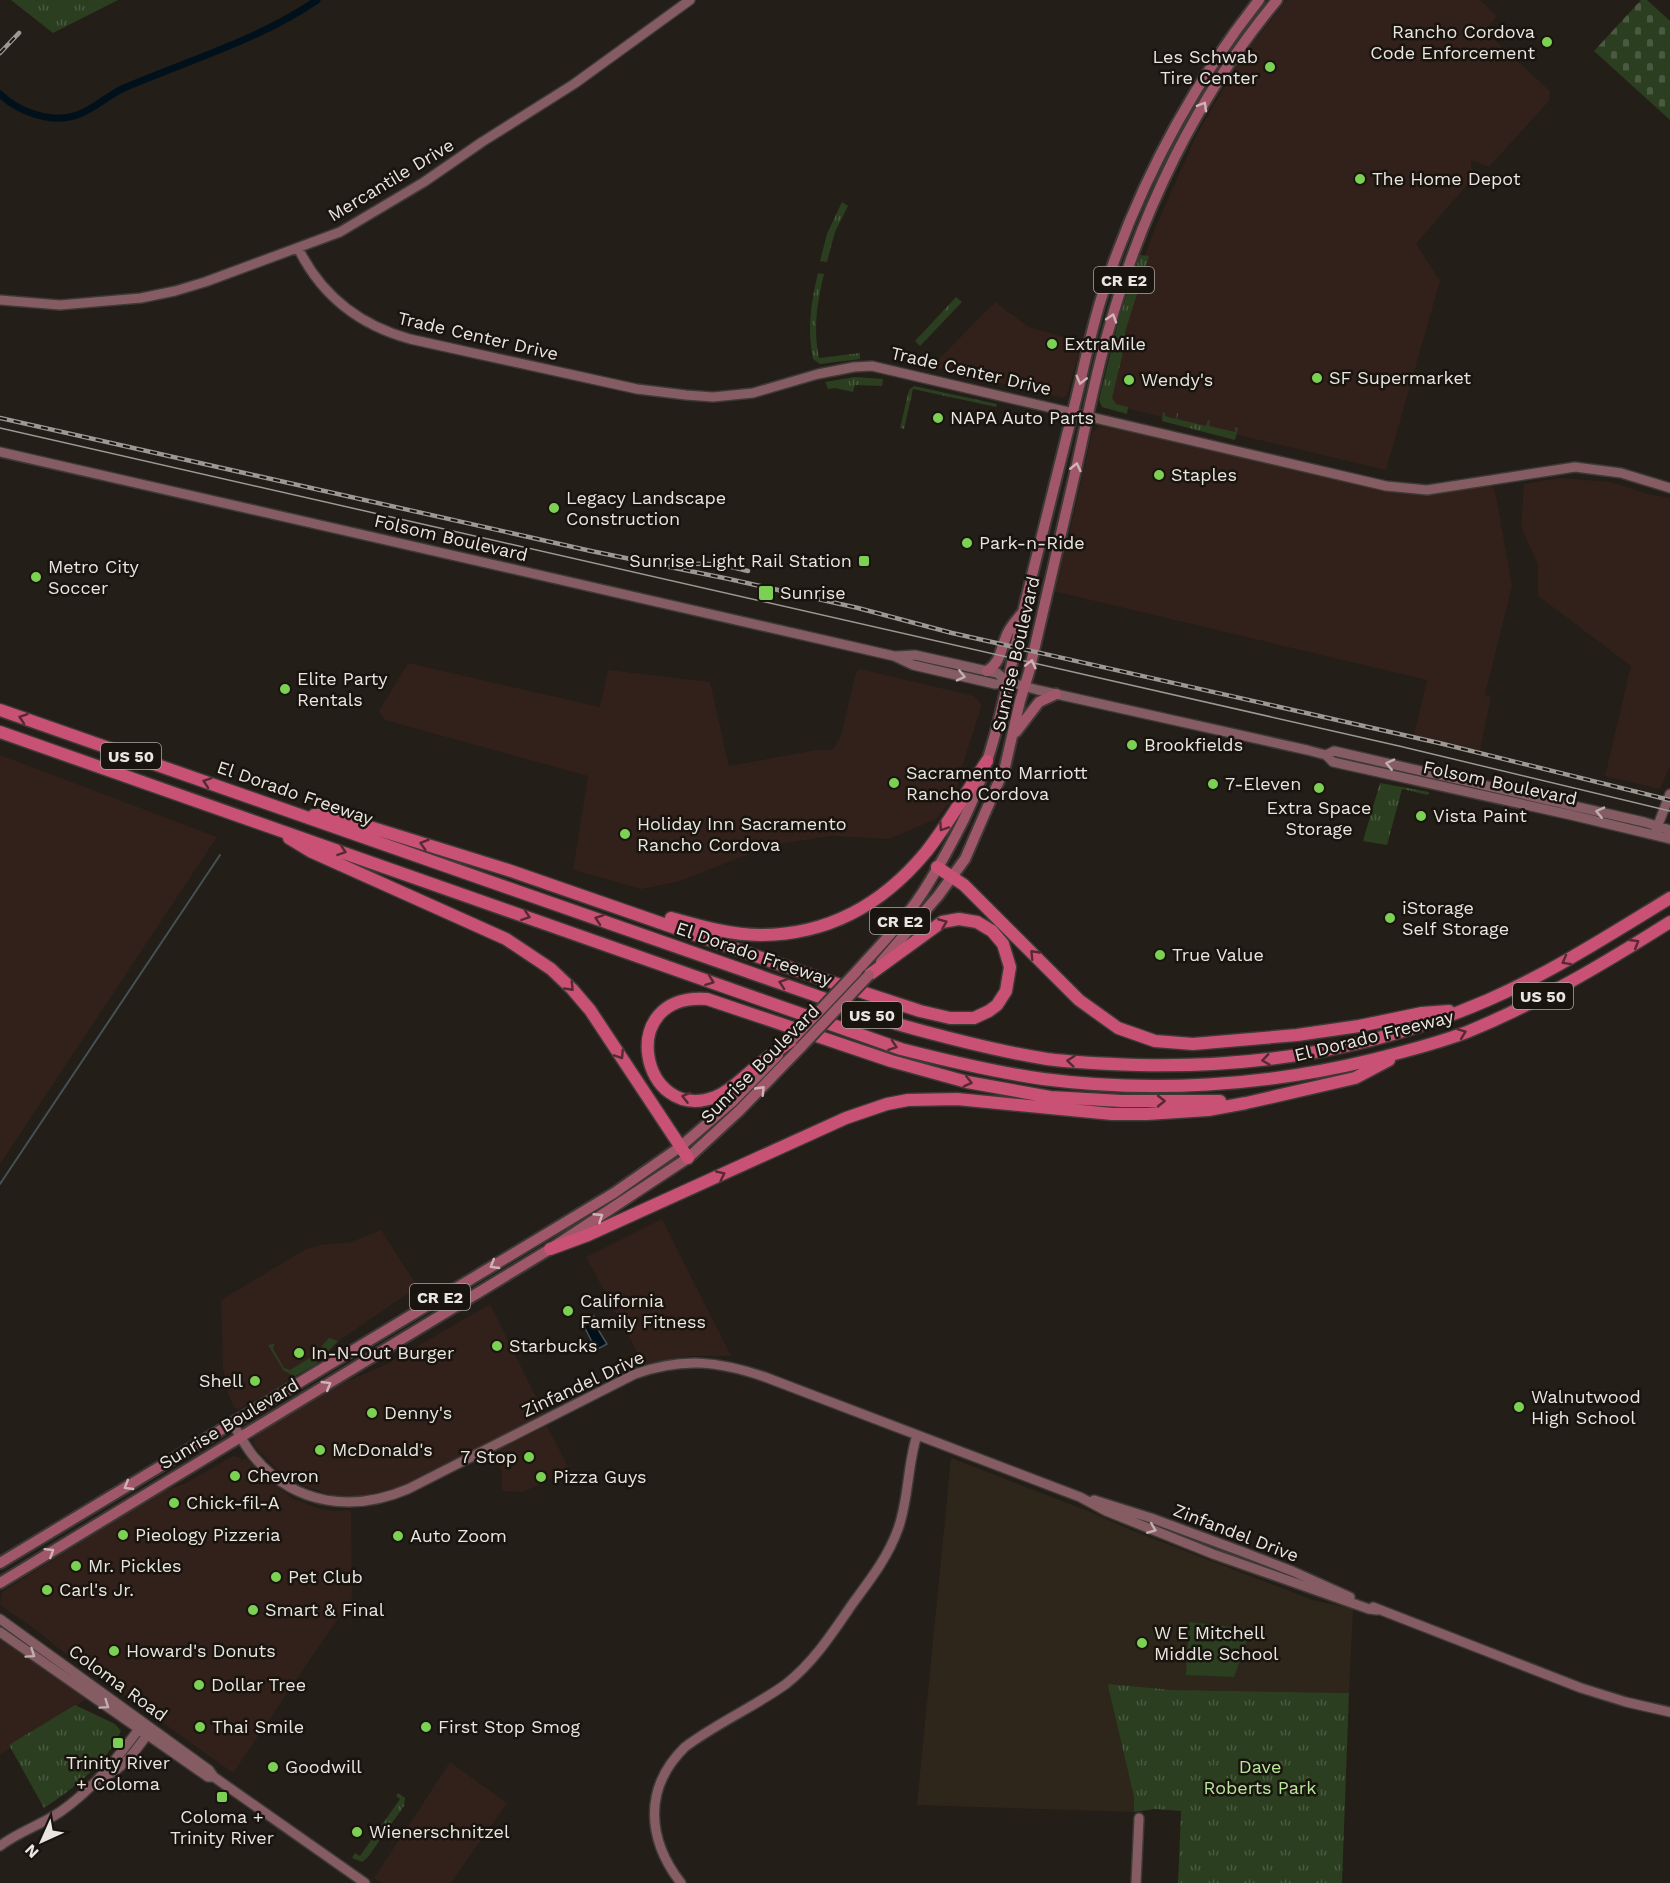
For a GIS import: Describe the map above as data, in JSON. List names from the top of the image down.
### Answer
{
  "streets": {
    "highway": ["US 50", "El Dorado Freeway"],
    "main road": ["CR E2", "Sunrise Boulevard"],
    "street": [
      "Mercantile Drive",
      "Trade Center Drive",
      "Folsom Boulevard",
      "Zinfandel Drive",
      "Coloma Road"
    ]
  },
  "crossings": [
    ["Mercantile Drive", "Trade Center Drive"],
    ["Trade Center Drive", "Sunrise Boulevard"],
    ["Folsom Boulevard", "Sunrise Boulevard"],
    ["Sunrise Boulevard", "Zinfandel Drive"],
    ["US 50", "El Dorado Freeway"]
  ],
  "parks": ["Dave Roberts Park"],
  "places": {
    "other": [
      "Rancho Cordova Code Enforcement",
      "Les Schwab Tire Center",
      "The Home Depot",
      "ExtraMile",
      "SF Supermarket",
      "Wendy's",
      "NAPA Auto Parts",
      "Staples",
      "Legacy Landscape Construction",
      "Park-n-Ride",
      "Metro City Soccer",
      "Elite Party Rentals",
      "Brookfields",
      "Sacramento Marriott Rancho Cordova",
      "7-Eleven",
      "Extra Space Storage",
      "Vista Paint",
      "Holiday Inn Sacramento Rancho Cordova",
      "iStorage Self Storage",
      "True Value",
      "California Family Fitness",
      "Starbucks",
      "In-N-Out Burger",
      "Shell",
      "Walnutwood High School",
      "Denny's",
      "McDonald's",
      "7 Stop",
      "Chevron",
      "Pizza Guys",
      "Chick-fil-A",
      "Pieology Pizzeria",
      "Auto Zoom",
      "Mr. Pickles",
      "Pet Club",
      "Carl's Jr.",
      "Smart & Final",
      "W E Mitchell Middle School",
      "Howard's Donuts",
      "Dollar Tree",
      "Thai Smile",
      "First Stop Smog",
      "Goodwill",
      "Wienerschnitzel"
    ],
    "transit": [
      "Sunrise Light Rail Station",
      "Sunrise",
      "Trinity River + Coloma",
      "Coloma + Trinity River"
    ]
  },
  "north": "bottom left"
}
